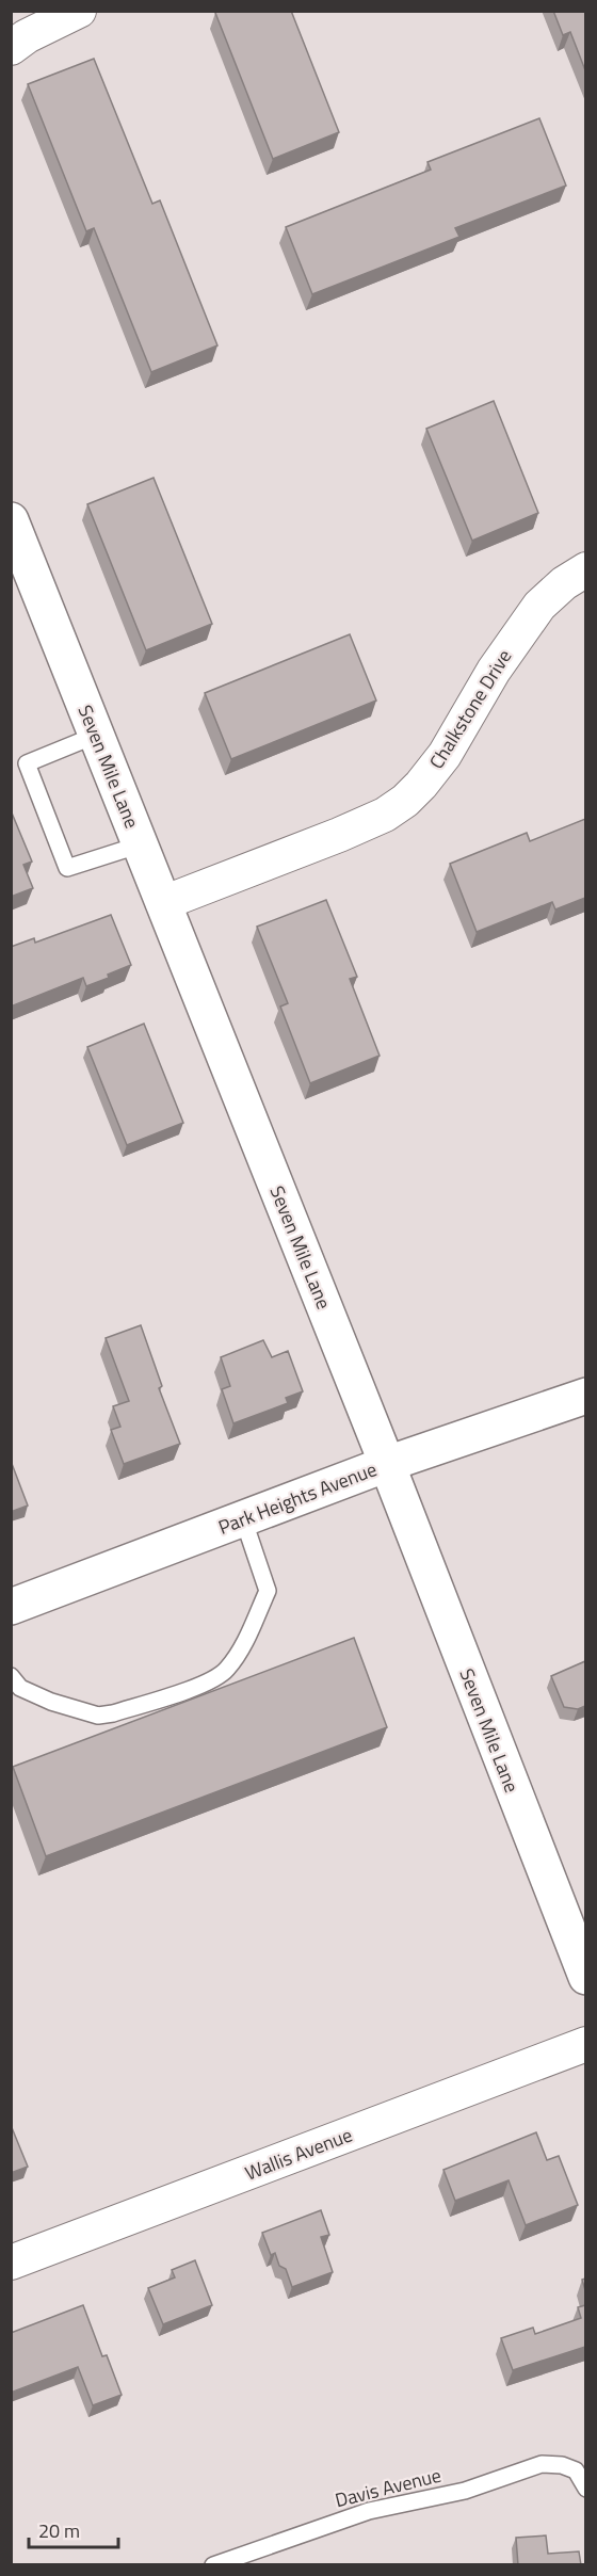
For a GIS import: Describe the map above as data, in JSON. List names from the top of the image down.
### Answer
{
  "streets": {
    "street": [
      "Chalkstone Drive",
      "Seven Mile Lane",
      "Park Heights Avenue",
      "Wallis Avenue"
    ],
    "lane": ["Davis Avenue"]
  },
  "crossings": [
    ["Chalkstone Drive", "Seven Mile Lane"],
    ["Seven Mile Lane", "Park Heights Avenue"]
  ],
  "scale_bar": "20 m"
}
